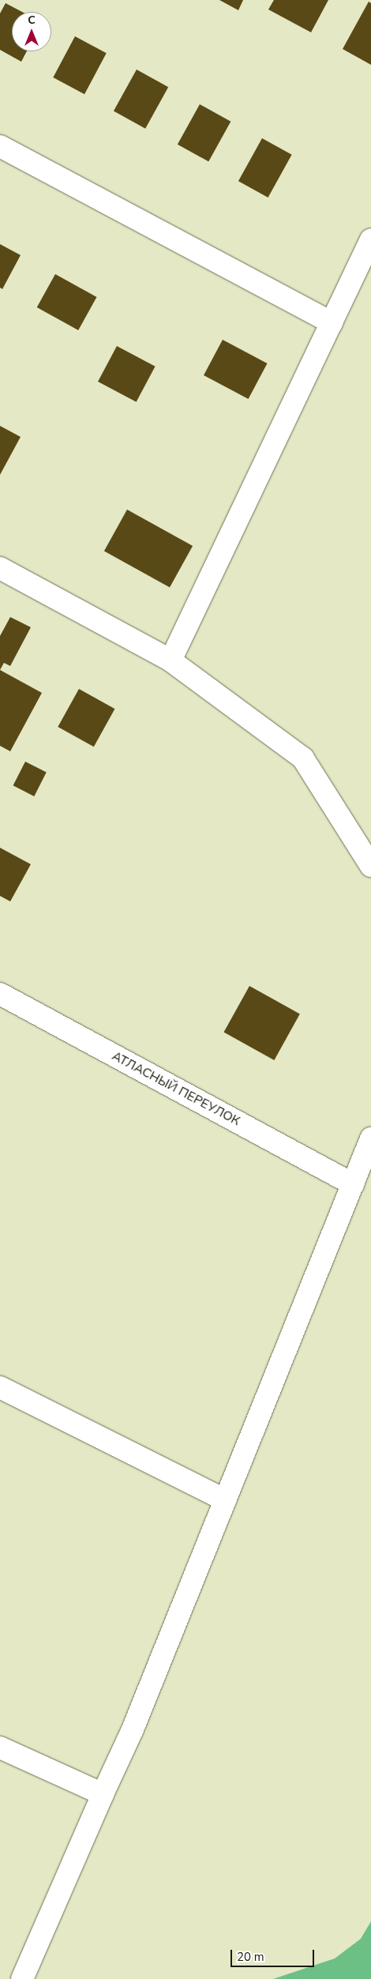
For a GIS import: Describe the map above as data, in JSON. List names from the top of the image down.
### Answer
{
  "streets": {
    "street": ["АТЛАСНЫЙ ПЕРЕУЛОК"]
  },
  "scale_bar": "20 m",
  "north": "top"
}
